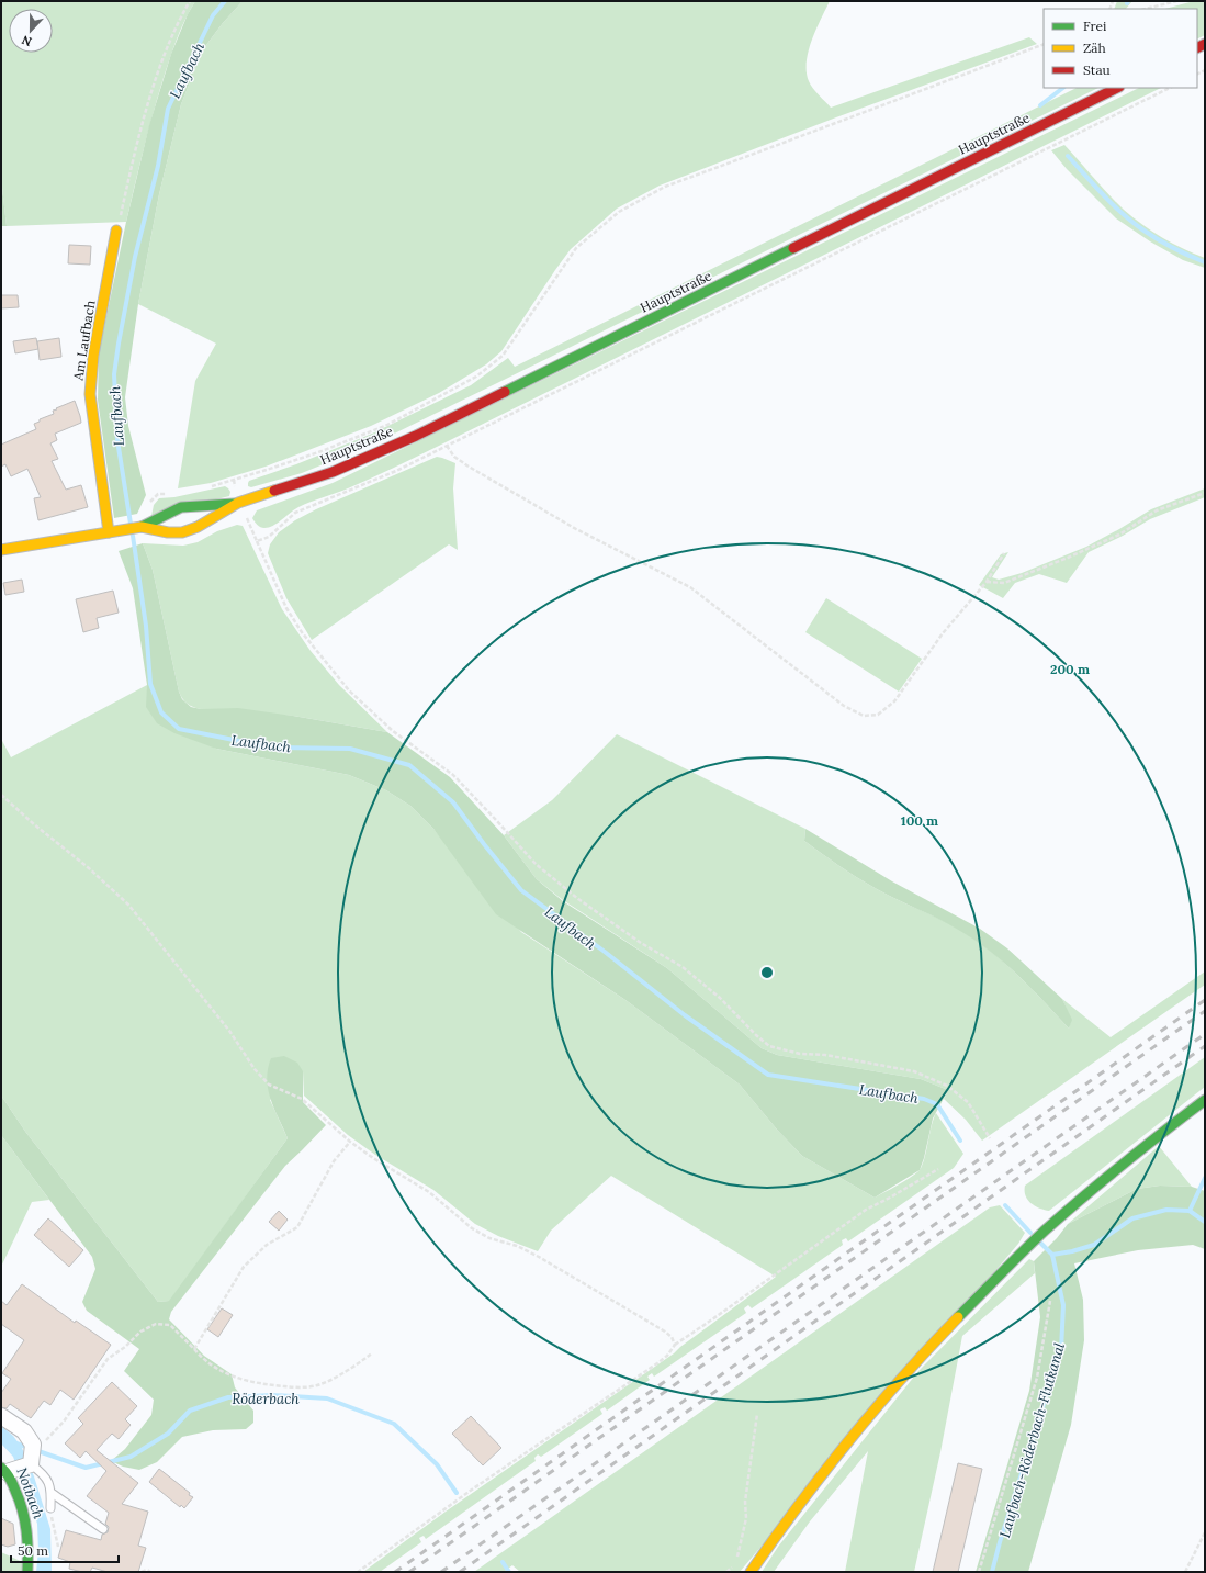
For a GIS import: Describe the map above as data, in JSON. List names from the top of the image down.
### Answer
{
  "streets": {
    "street": ["Hauptstraße", "Am Laufbach"]
  },
  "crossings": [
    ["Hauptstraße", "Am Laufbach"]
  ],
  "water": [
    "Laufbach",
    "Röderbach",
    "Laufbach-Röderbach-Flutkanal",
    "Notbach"
  ],
  "legend": ["Frei", "Zäh", "Stau"],
  "scale_bar": "50 m",
  "north": "bottom",
  "rings": ["200 m", "100 m"]
}
